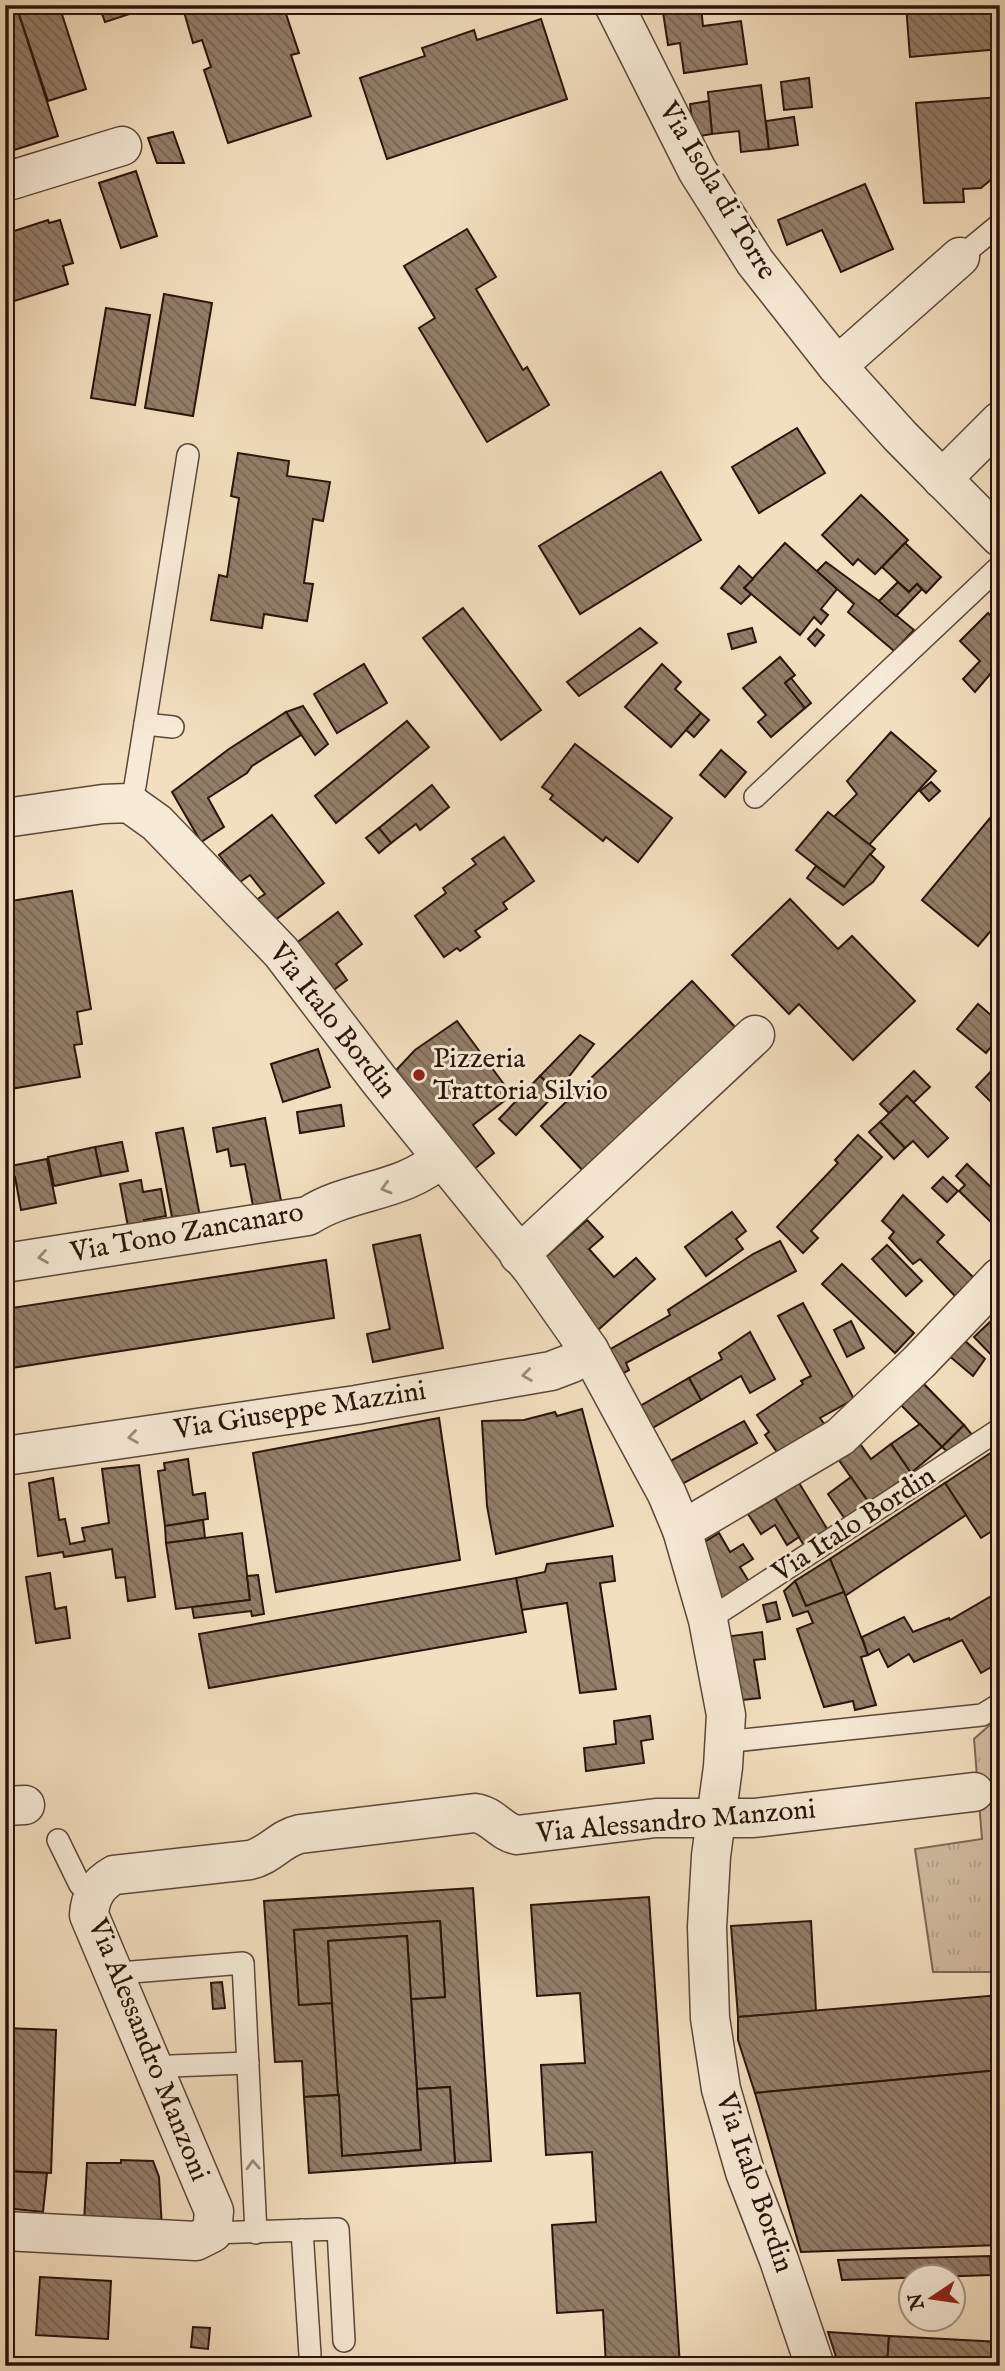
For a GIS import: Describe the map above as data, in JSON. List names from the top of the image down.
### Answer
{
  "streets": {
    "street": [
      "Via Isola di Torre",
      "Via Italo Bordin",
      "Via Tono Zancanaro",
      "Via Giuseppe Mazzini",
      "Via Alessandro Manzoni"
    ]
  },
  "crossings": [
    ["Via Italo Bordin", "Via Tono Zancanaro"],
    ["Via Italo Bordin", "Via Giuseppe Mazzini"],
    ["Via Italo Bordin", "Via Alessandro Manzoni"]
  ],
  "one_way": ["Via Tono Zancanaro", "Via Giuseppe Mazzini"],
  "places": ["Pizzeria Trattoria Silvio"],
  "north": "left"
}
